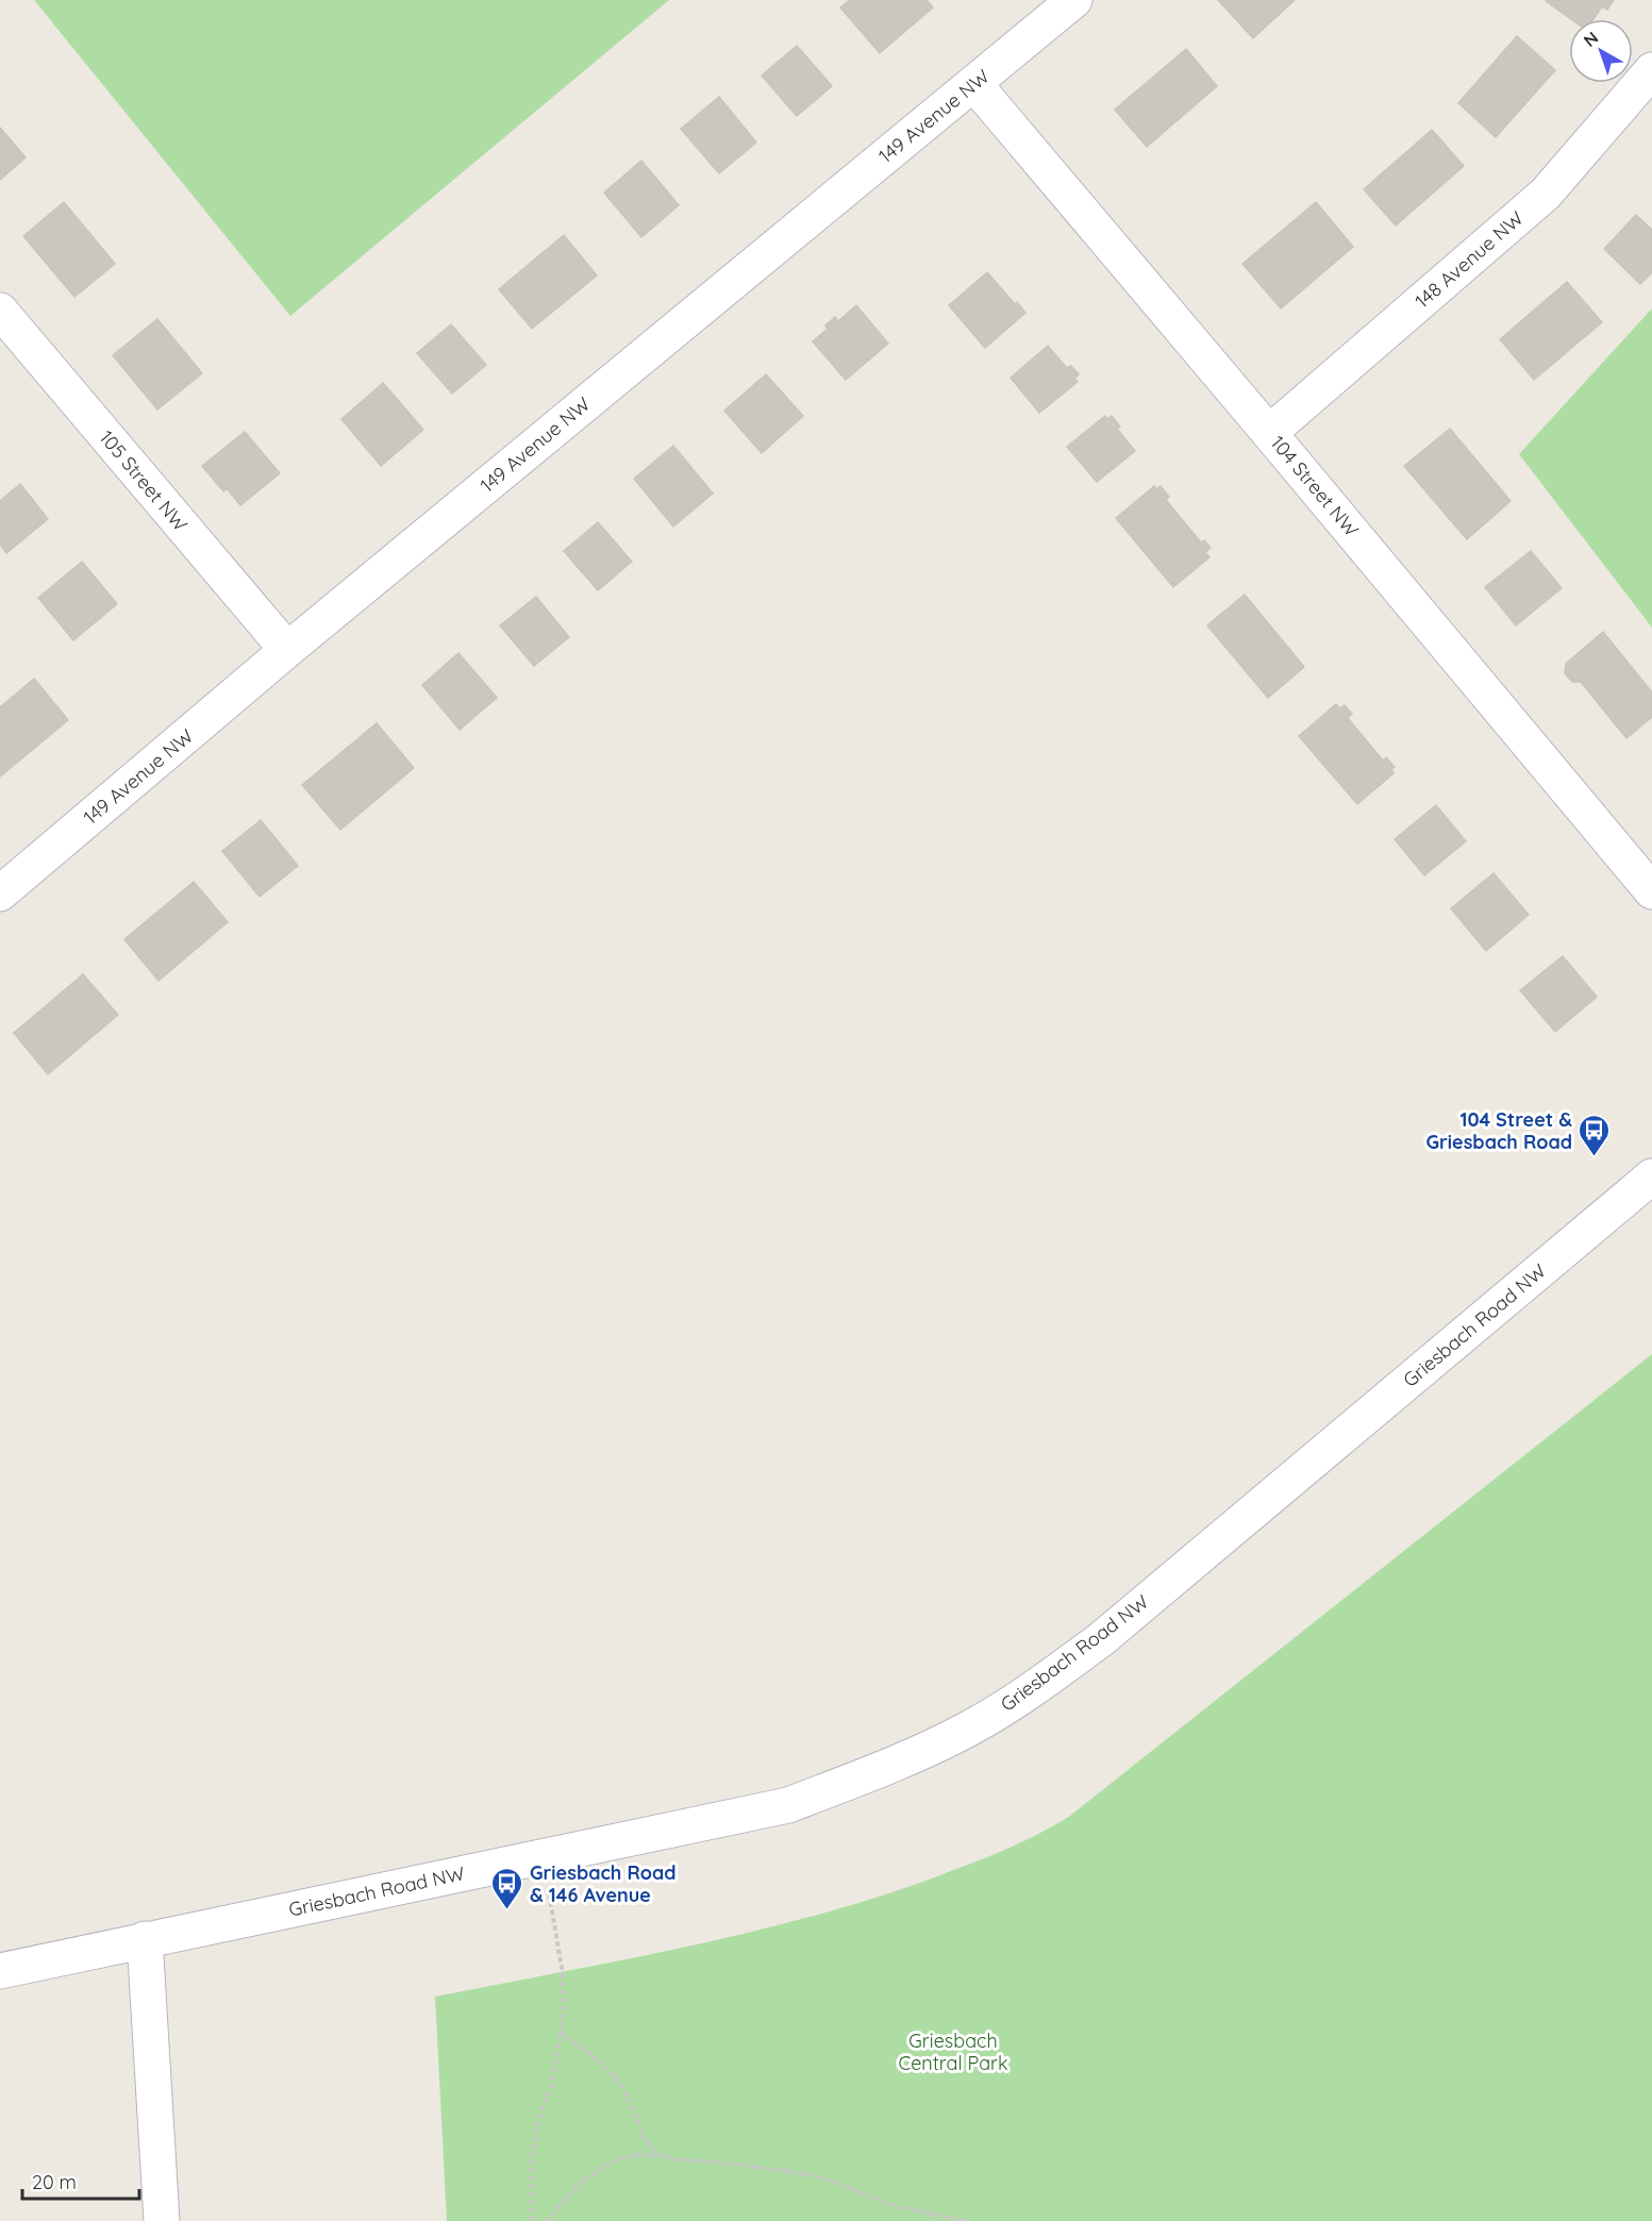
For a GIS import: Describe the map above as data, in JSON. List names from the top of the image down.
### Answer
{
  "streets": {
    "street": [
      "149 Avenue NW",
      "148 Avenue NW",
      "105 Street NW",
      "104 Street NW",
      "Griesbach Road NW"
    ]
  },
  "crossings": [
    ["149 Avenue NW", "105 Street NW"],
    ["149 Avenue NW", "104 Street NW"],
    ["148 Avenue NW", "104 Street NW"]
  ],
  "parks": ["Griesbach Central Park"],
  "places": {
    "bus stop": ["104 Street & Griesbach Road", "Griesbach Road & 146 Avenue"]
  },
  "scale_bar": "20 m",
  "north": "top left"
}
